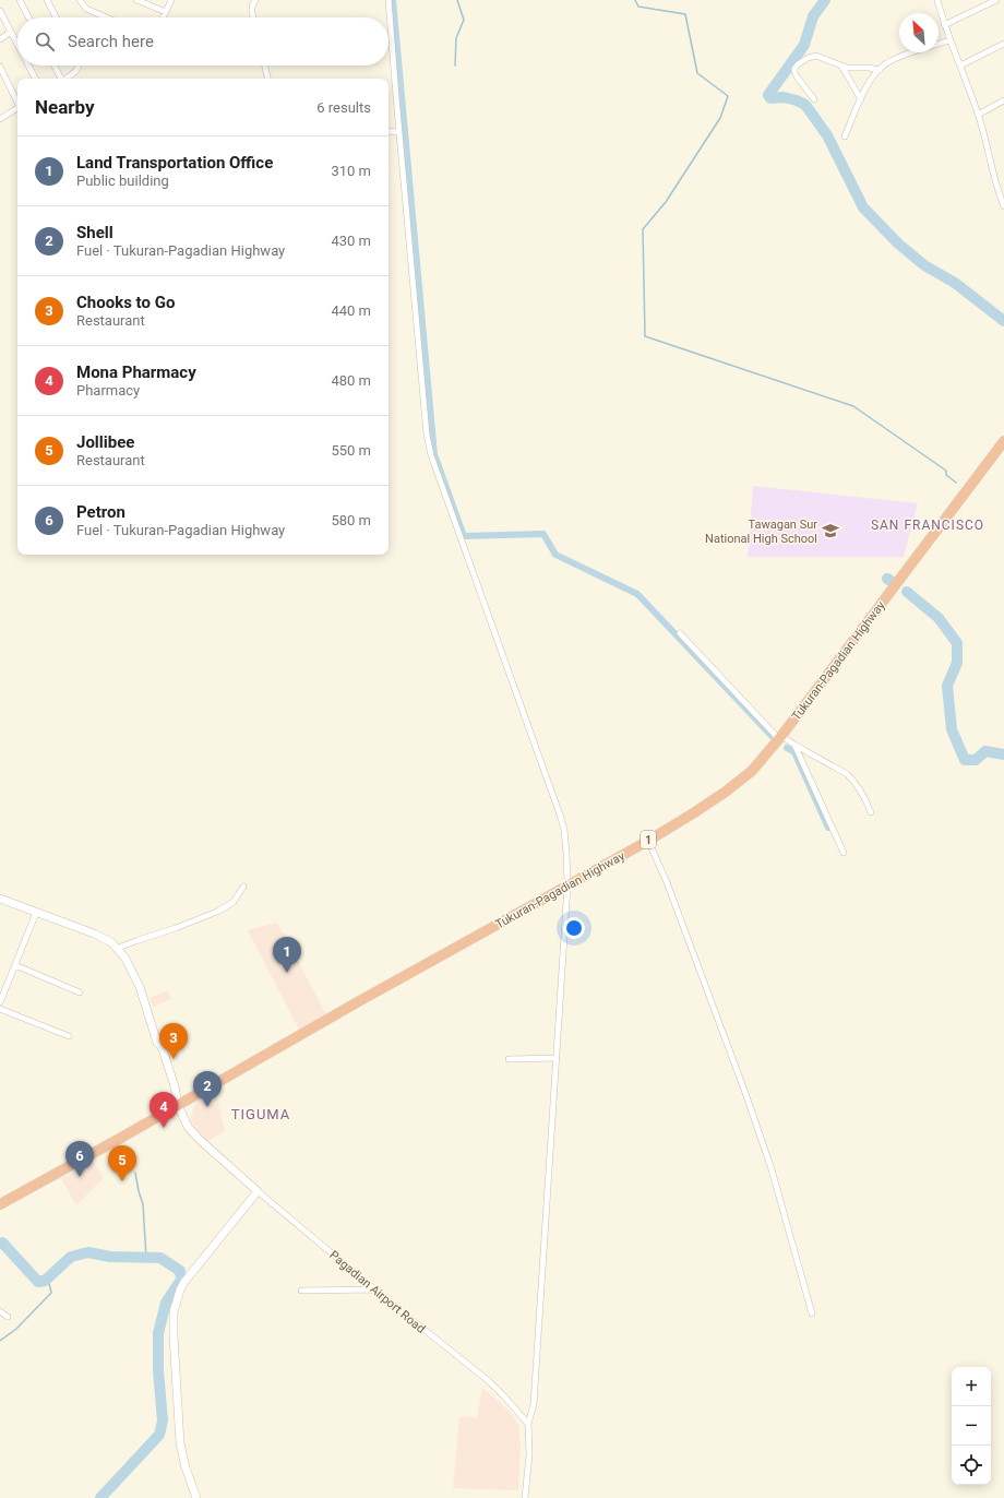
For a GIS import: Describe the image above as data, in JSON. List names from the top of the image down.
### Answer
{
  "streets": {
    "highway": ["Tukuran-Pagadian Highway", "1"],
    "street": ["Pagadian Airport Road"]
  },
  "crossings": [
    ["Tukuran-Pagadian Highway", "Pagadian Airport Road"]
  ],
  "districts": ["SAN FRANCISCO", "TIGUMA"],
  "places": {
    "school or university": ["Tawagan Sur National High School"]
  },
  "north": "top left",
  "page": {
    "search": "Search here",
    "heading": ["Nearby", "6 results"],
    "list": [
      {
        "mark": "1",
        "name": "Land Transportation Office",
        "note": "Public building",
        "value": "310 m"
      },
      {
        "mark": "2",
        "name": "Shell",
        "note": "Fuel · Tukuran-Pagadian Highway",
        "value": "430 m"
      },
      {
        "mark": "3",
        "name": "Chooks to Go",
        "note": "Restaurant",
        "value": "440 m"
      },
      {
        "mark": "4",
        "name": "Mona Pharmacy",
        "note": "Pharmacy",
        "value": "480 m"
      },
      {
        "mark": "5",
        "name": "Jollibee",
        "note": "Restaurant",
        "value": "550 m"
      },
      {
        "mark": "6",
        "name": "Petron",
        "note": "Fuel · Tukuran-Pagadian Highway",
        "value": "580 m"
      }
    ],
    "pins": [
      "1",
      "3",
      "2",
      "4",
      "6",
      "5"
    ],
    "map_buttons": ["+", "−"]
  }
}
